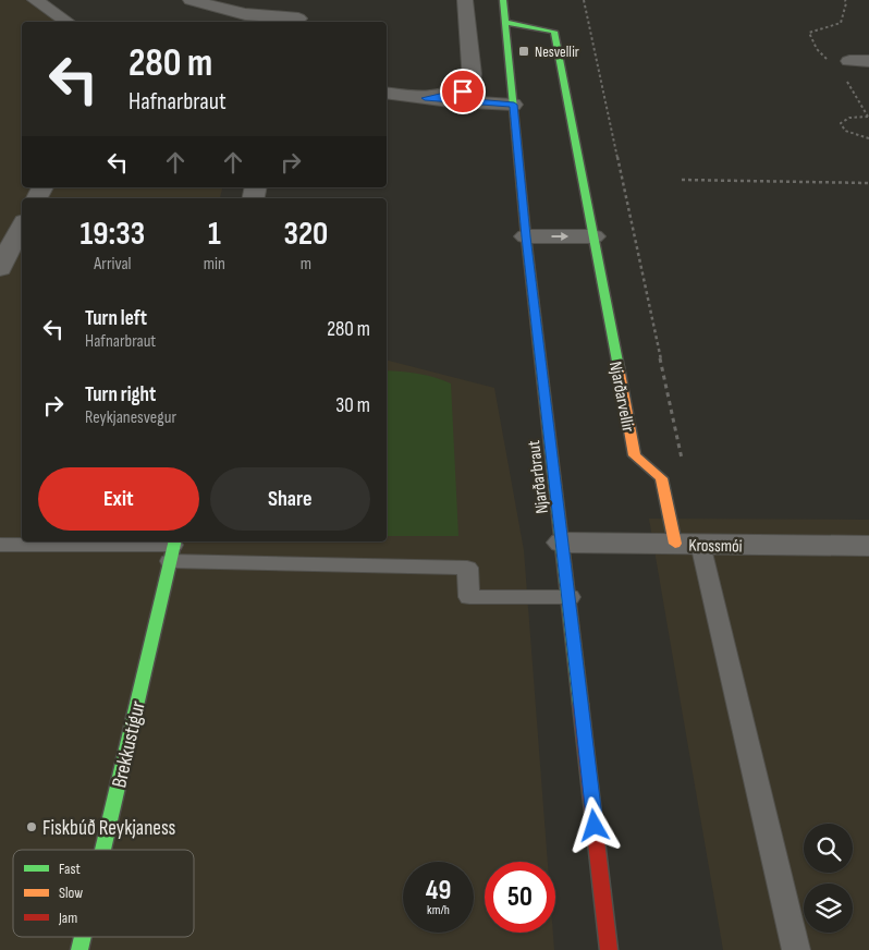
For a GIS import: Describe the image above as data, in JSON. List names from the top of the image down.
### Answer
{
  "streets": {
    "main road": ["Njarðarvellir", "Njarðarbraut", "Brekkustígur"],
    "street": ["Krossmói"]
  },
  "crossings": [
    ["Njarðarvellir", "Njarðarbraut"],
    ["Njarðarvellir", "Krossmói"],
    ["Njarðarbraut", "Krossmói"]
  ],
  "places": {
    "transit": ["Nesvellir"],
    "other": ["Fiskbúð Reykjaness"]
  },
  "legend": ["Fast", "Slow", "Jam"],
  "page": {
    "turn": ["280 m", "Hafnarbraut"],
    "eta": [
      "19:33",
      "Arrival",
      "1",
      "min",
      "320",
      "m"
    ],
    "list": [
      {
        "name": "Turn left",
        "note": "Hafnarbraut",
        "value": "280 m"
      },
      {
        "name": "Turn right",
        "note": "Reykjanesvegur",
        "value": "30 m"
      }
    ],
    "buttons": ["Exit", "Share"],
    "speed": "49 km/h",
    "limit": "50"
  }
}
